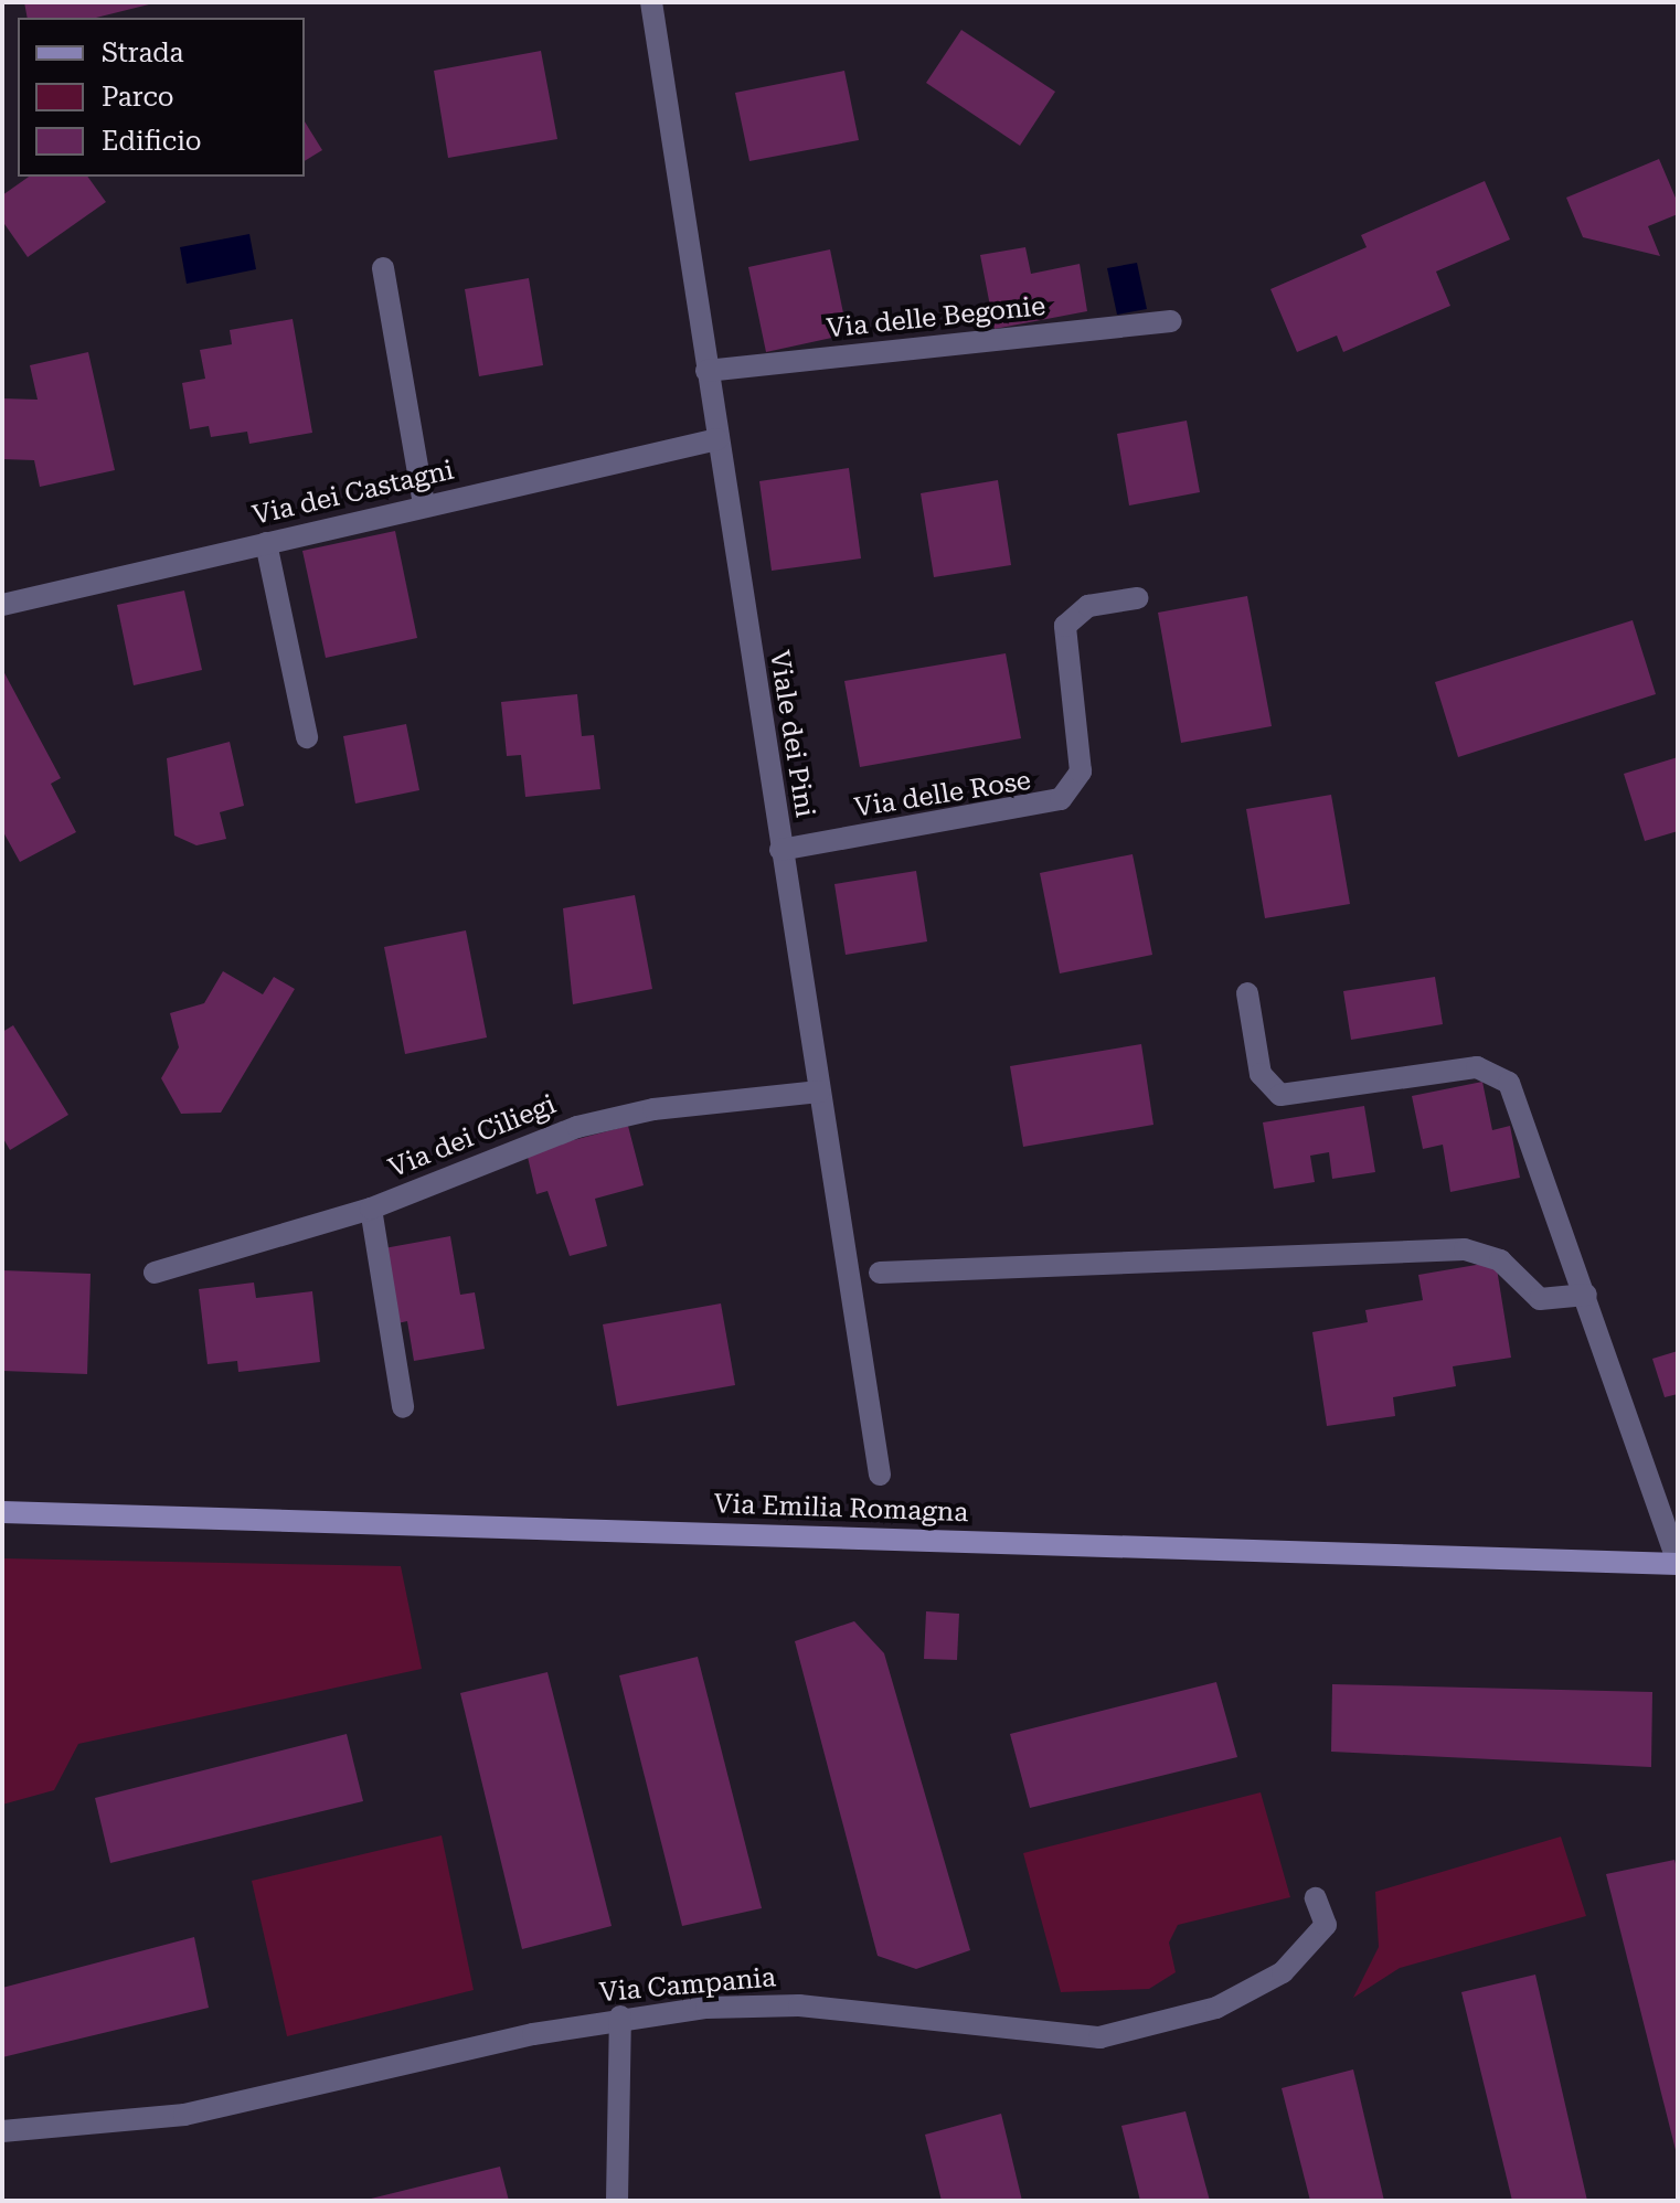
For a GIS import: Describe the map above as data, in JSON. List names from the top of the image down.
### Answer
{
  "streets": {
    "main road": ["Via Emilia Romagna"],
    "street": [
      "Via delle Begonie",
      "Via dei Castagni",
      "Viale dei Pini",
      "Via delle Rose",
      "Via dei Ciliegi",
      "Via Campania"
    ]
  },
  "crossings": [
    ["Via delle Begonie", "Viale dei Pini"],
    ["Via dei Castagni", "Viale dei Pini"],
    ["Viale dei Pini", "Via delle Rose"],
    ["Viale dei Pini", "Via dei Ciliegi"]
  ],
  "legend": ["Strada", "Parco", "Edificio"]
}
